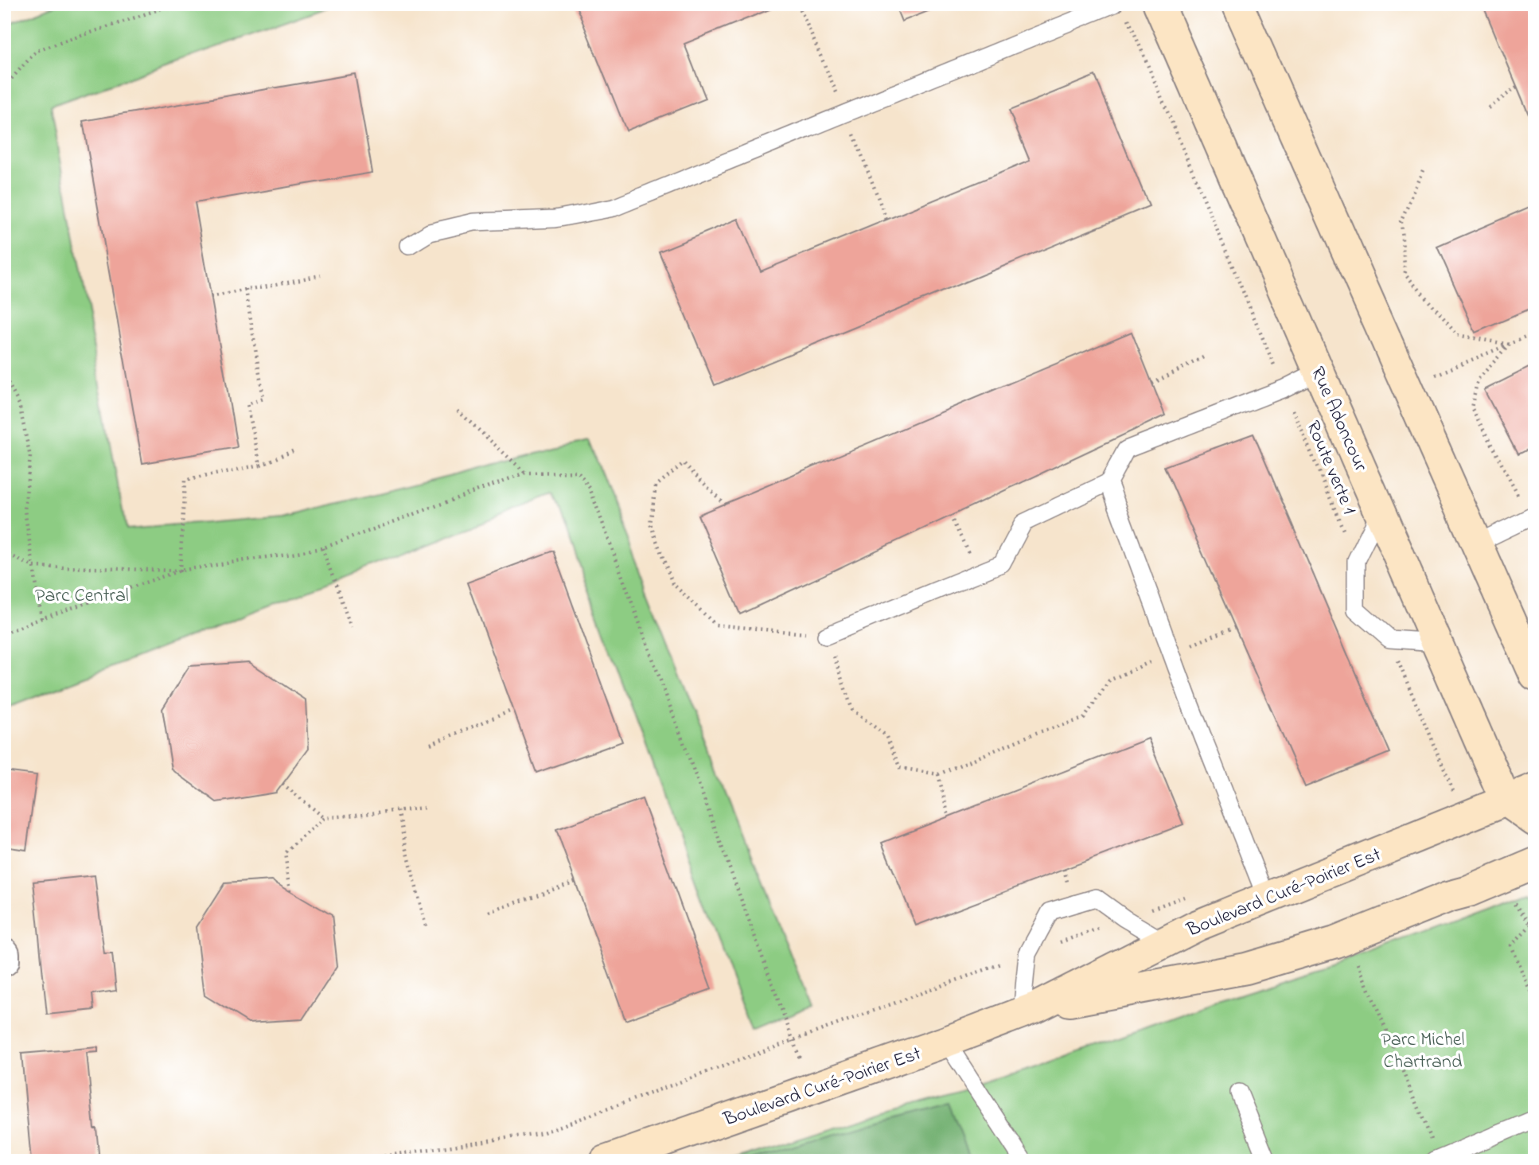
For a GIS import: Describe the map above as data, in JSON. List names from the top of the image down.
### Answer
{
  "streets": {
    "street": ["Rue Adoncour", "Boulevard Curé-Poirier Est"],
    "path": ["Route verte 1"]
  },
  "crossings": [
    ["Rue Adoncour", "Boulevard Curé-Poirier Est"]
  ],
  "parks": ["Parc Central", "Parc Michel Chartrand"]
}
